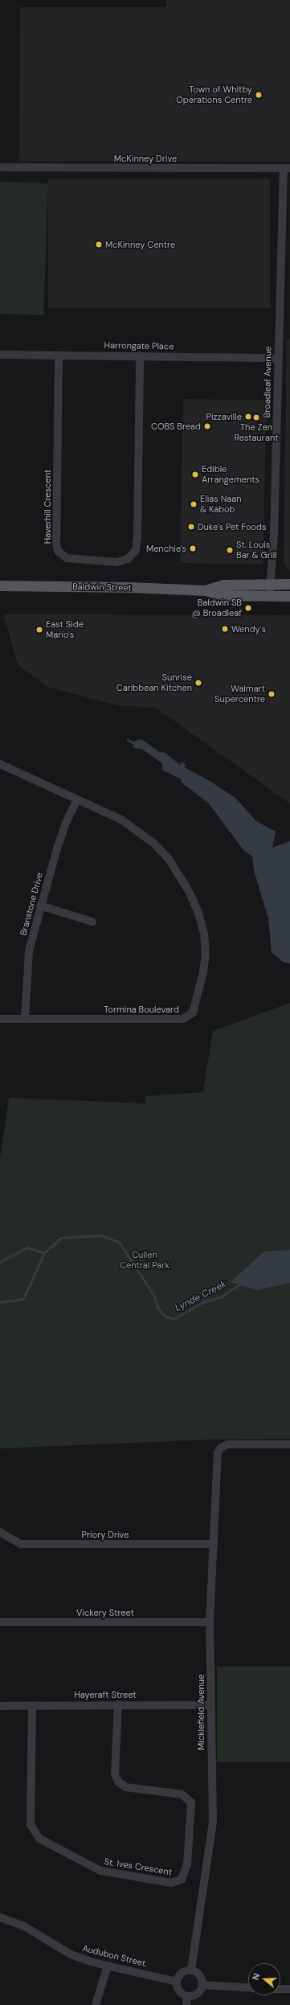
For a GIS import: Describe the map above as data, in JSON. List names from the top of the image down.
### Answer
{
  "streets": {
    "main road": ["Baldwin Street"],
    "street": [
      "McKinney Drive",
      "Harrongate Place",
      "Broadleaf Avenue",
      "Haverhill Crescent",
      "Branstone Drive",
      "Tormina Boulevard",
      "Priory Drive",
      "Vickery Street",
      "Hayeraft Street",
      "Micklefield Avenue",
      "St. Ives Crescent",
      "Audubon Street."
    ]
  },
  "crossings": [
    ["McKinney Drive", "Broadleaf Avenue"],
    ["Harrongate Place", "Broadleaf Avenue"],
    ["Harrongate Place", "Haverhill Crescent"],
    ["Broadleaf Avenue", "Baldwin Street"],
    ["Branstone Drive", "Tormina Boulevard"],
    ["Priory Drive", "Micklefield Avenue"],
    ["Vickery Street", "Micklefield Avenue"],
    ["Hayeraft Street", "Micklefield Avenue"],
    ["Hayeraft Street", "St. Ives Crescent"],
    ["Micklefield Avenue", "Audubon Street."]
  ],
  "water": ["Lynde Creek"],
  "parks": ["Cullen Central Park"],
  "places": [
    "Town of Whitby Operations Centre",
    "McKinney Centre",
    "Pizzaville",
    "The Zen Restaurant",
    "COBS Bread",
    "Edible Arrangements",
    "Elias Naan & Kabob",
    "Duke's Pet Foods",
    "Menchie's",
    "St. Louis Bar & Grill",
    "Baldwin SB @ Broadleaf",
    "Wendy's",
    "East Side Mario's",
    "Sunrise Caribbean Kitchen",
    "Walmart Supercentre"
  ],
  "north": "left"
}
